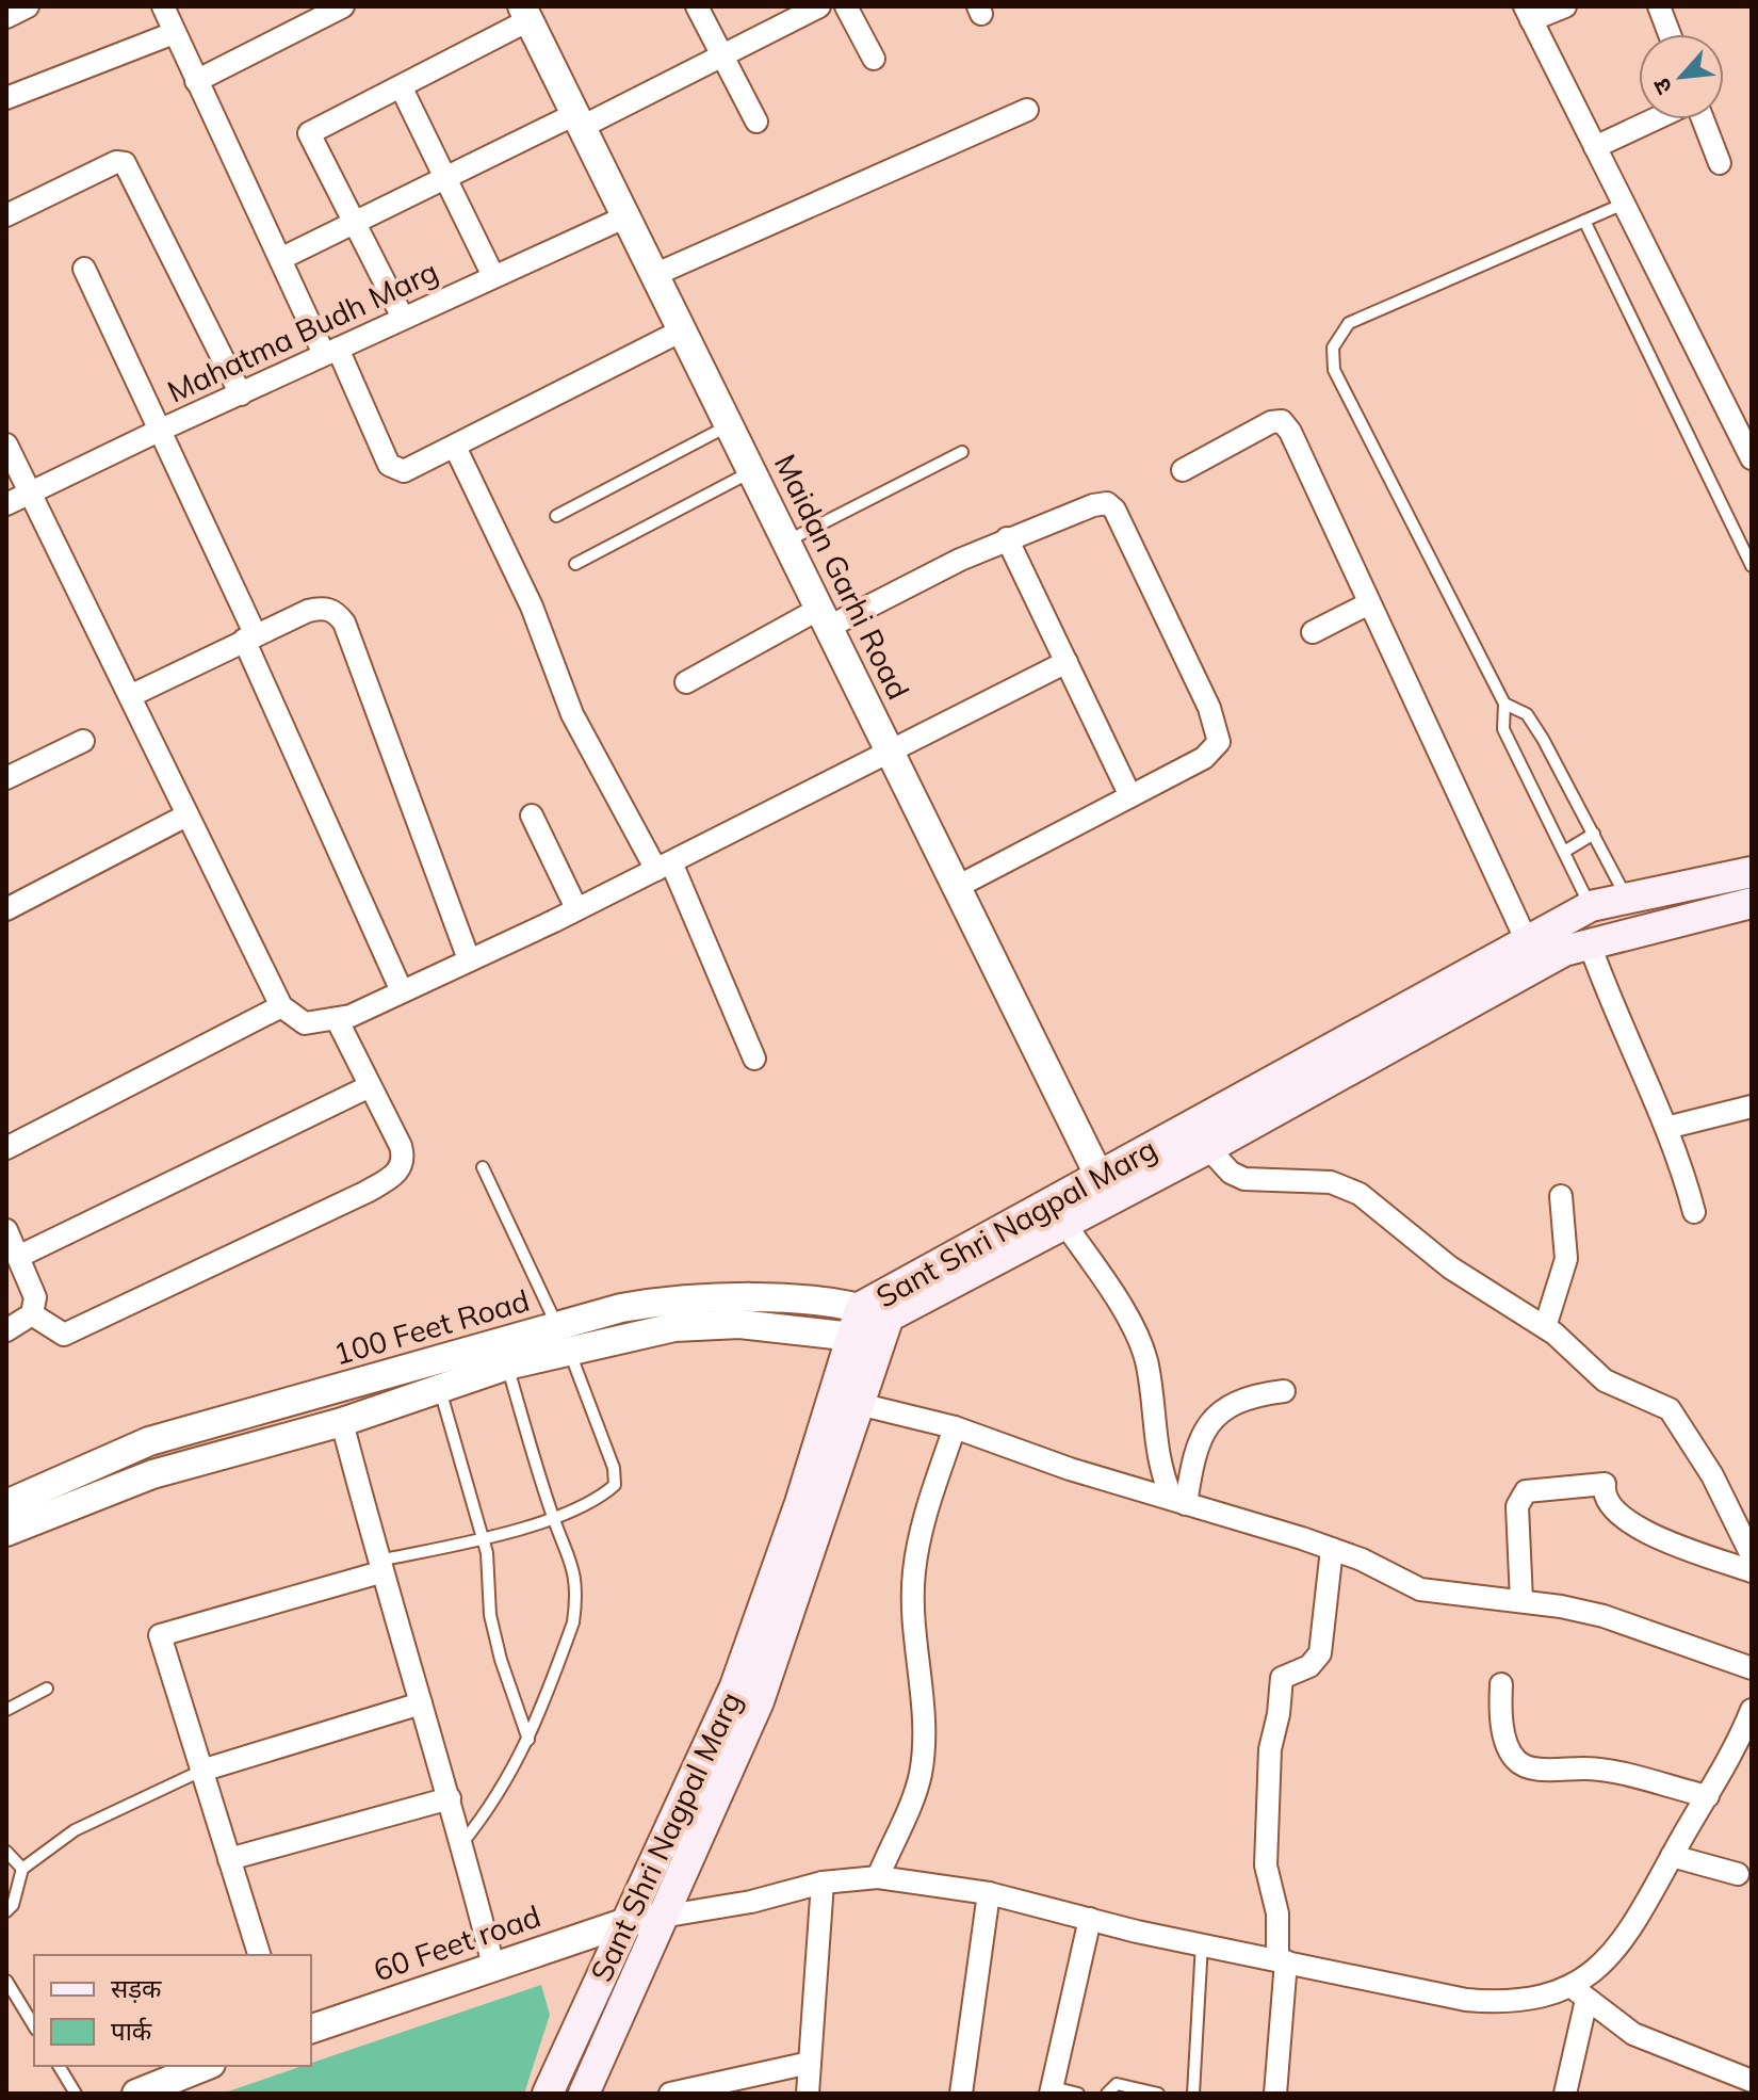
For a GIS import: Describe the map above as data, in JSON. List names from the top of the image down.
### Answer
{
  "streets": {
    "main road": ["Sant Shri Nagpal Marg"],
    "street": [
      "Mahatma Budh Marg",
      "Maidan Garhi Road",
      "100 Feet Road",
      "60 Feet road"
    ]
  },
  "crossings": [
    ["Mahatma Budh Marg", "Maidan Garhi Road"],
    ["Maidan Garhi Road", "Sant Shri Nagpal Marg"],
    ["Sant Shri Nagpal Marg", "100 Feet Road"],
    ["Sant Shri Nagpal Marg", "60 Feet road"]
  ],
  "legend": ["सड़क", "पार्क"],
  "north": "bottom left"
}
